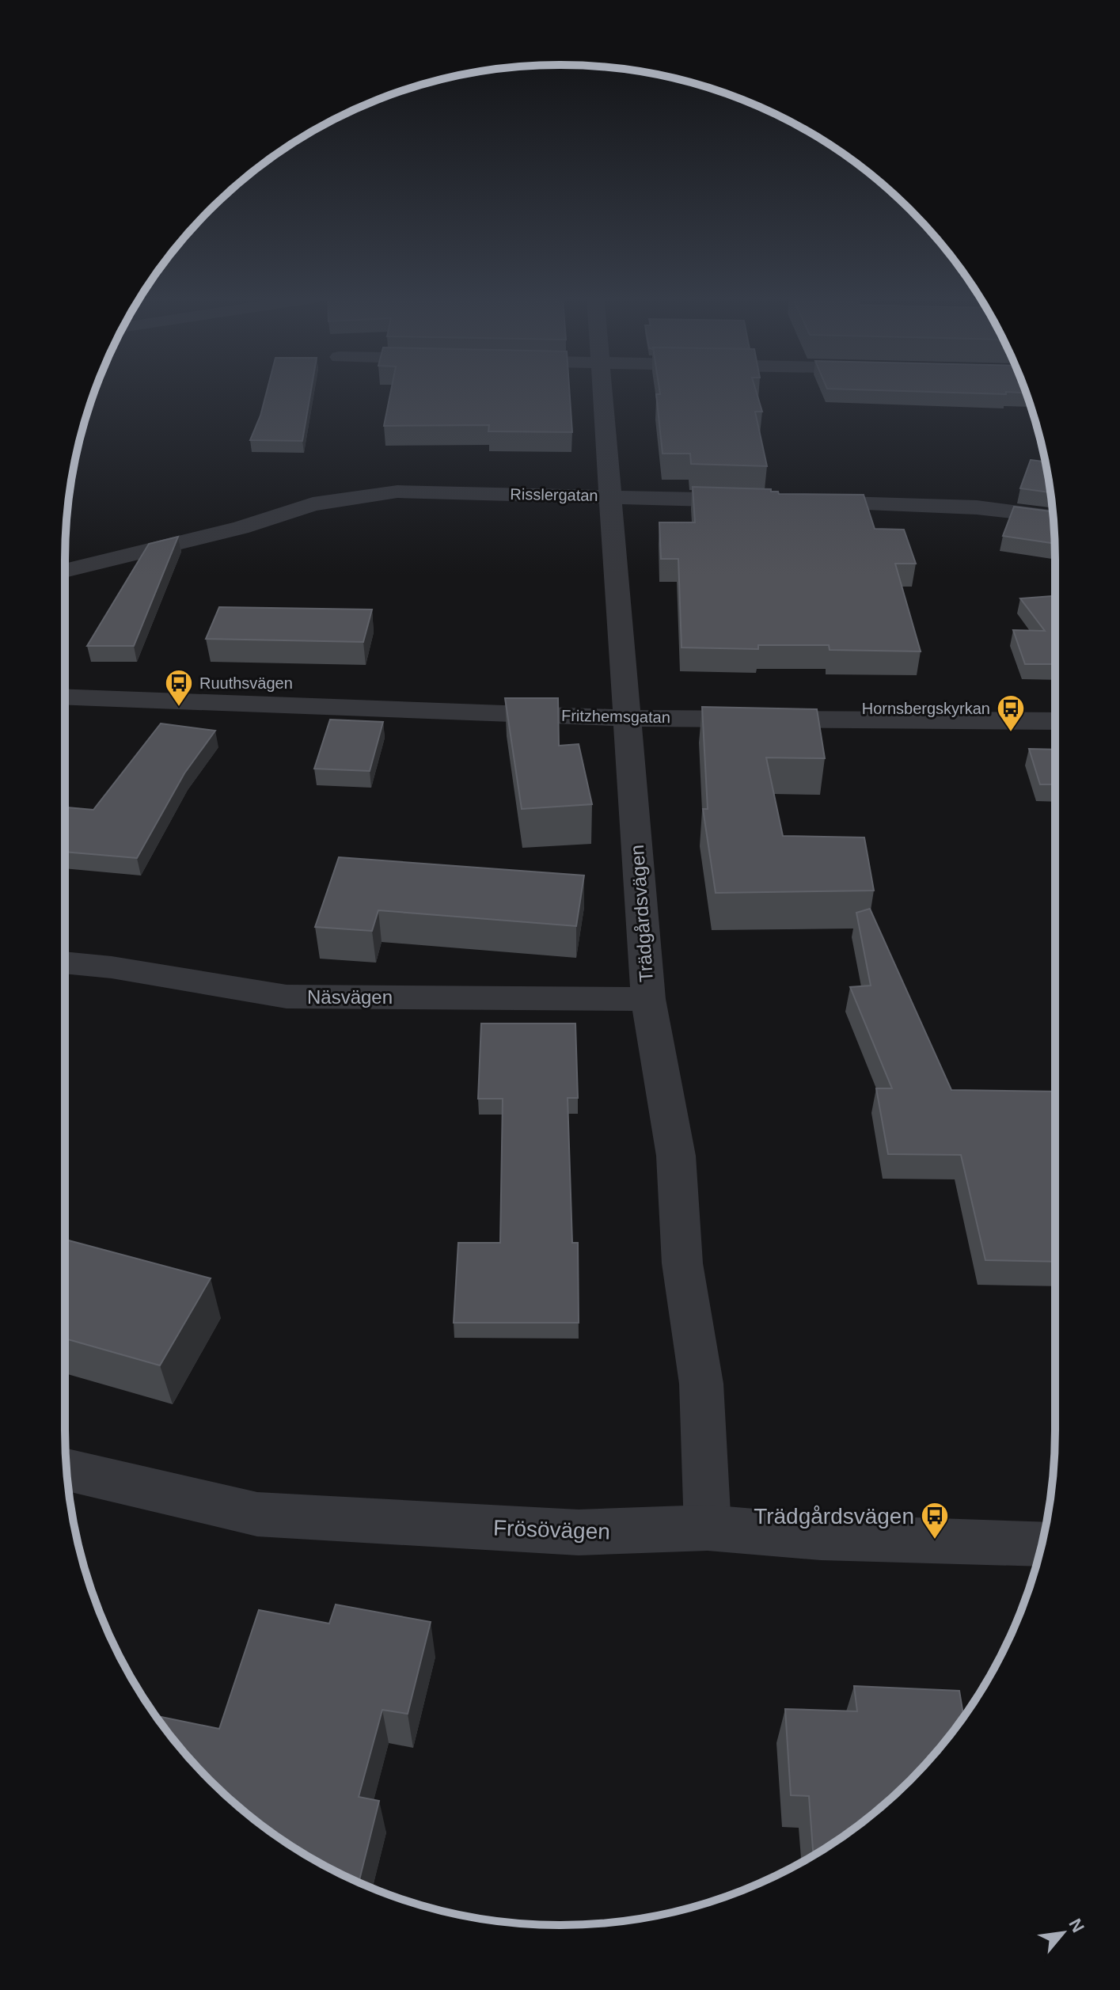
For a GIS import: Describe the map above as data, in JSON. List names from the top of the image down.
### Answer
{
  "streets": {
    "street": [
      "Risslergatan",
      "Fritzhemsgatan",
      "Trädgårdsvägen",
      "Näsvägen",
      "Frösövägen"
    ]
  },
  "crossings": [
    ["Risslergatan", "Trädgårdsvägen"],
    ["Fritzhemsgatan", "Trädgårdsvägen"],
    ["Trädgårdsvägen", "Näsvägen"],
    ["Trädgårdsvägen", "Frösövägen"]
  ],
  "places": {
    "bus stop": ["Ruuthsvägen", "Hornsbergskyrkan", "Trädgårdsvägen"]
  },
  "north": "top right"
}
